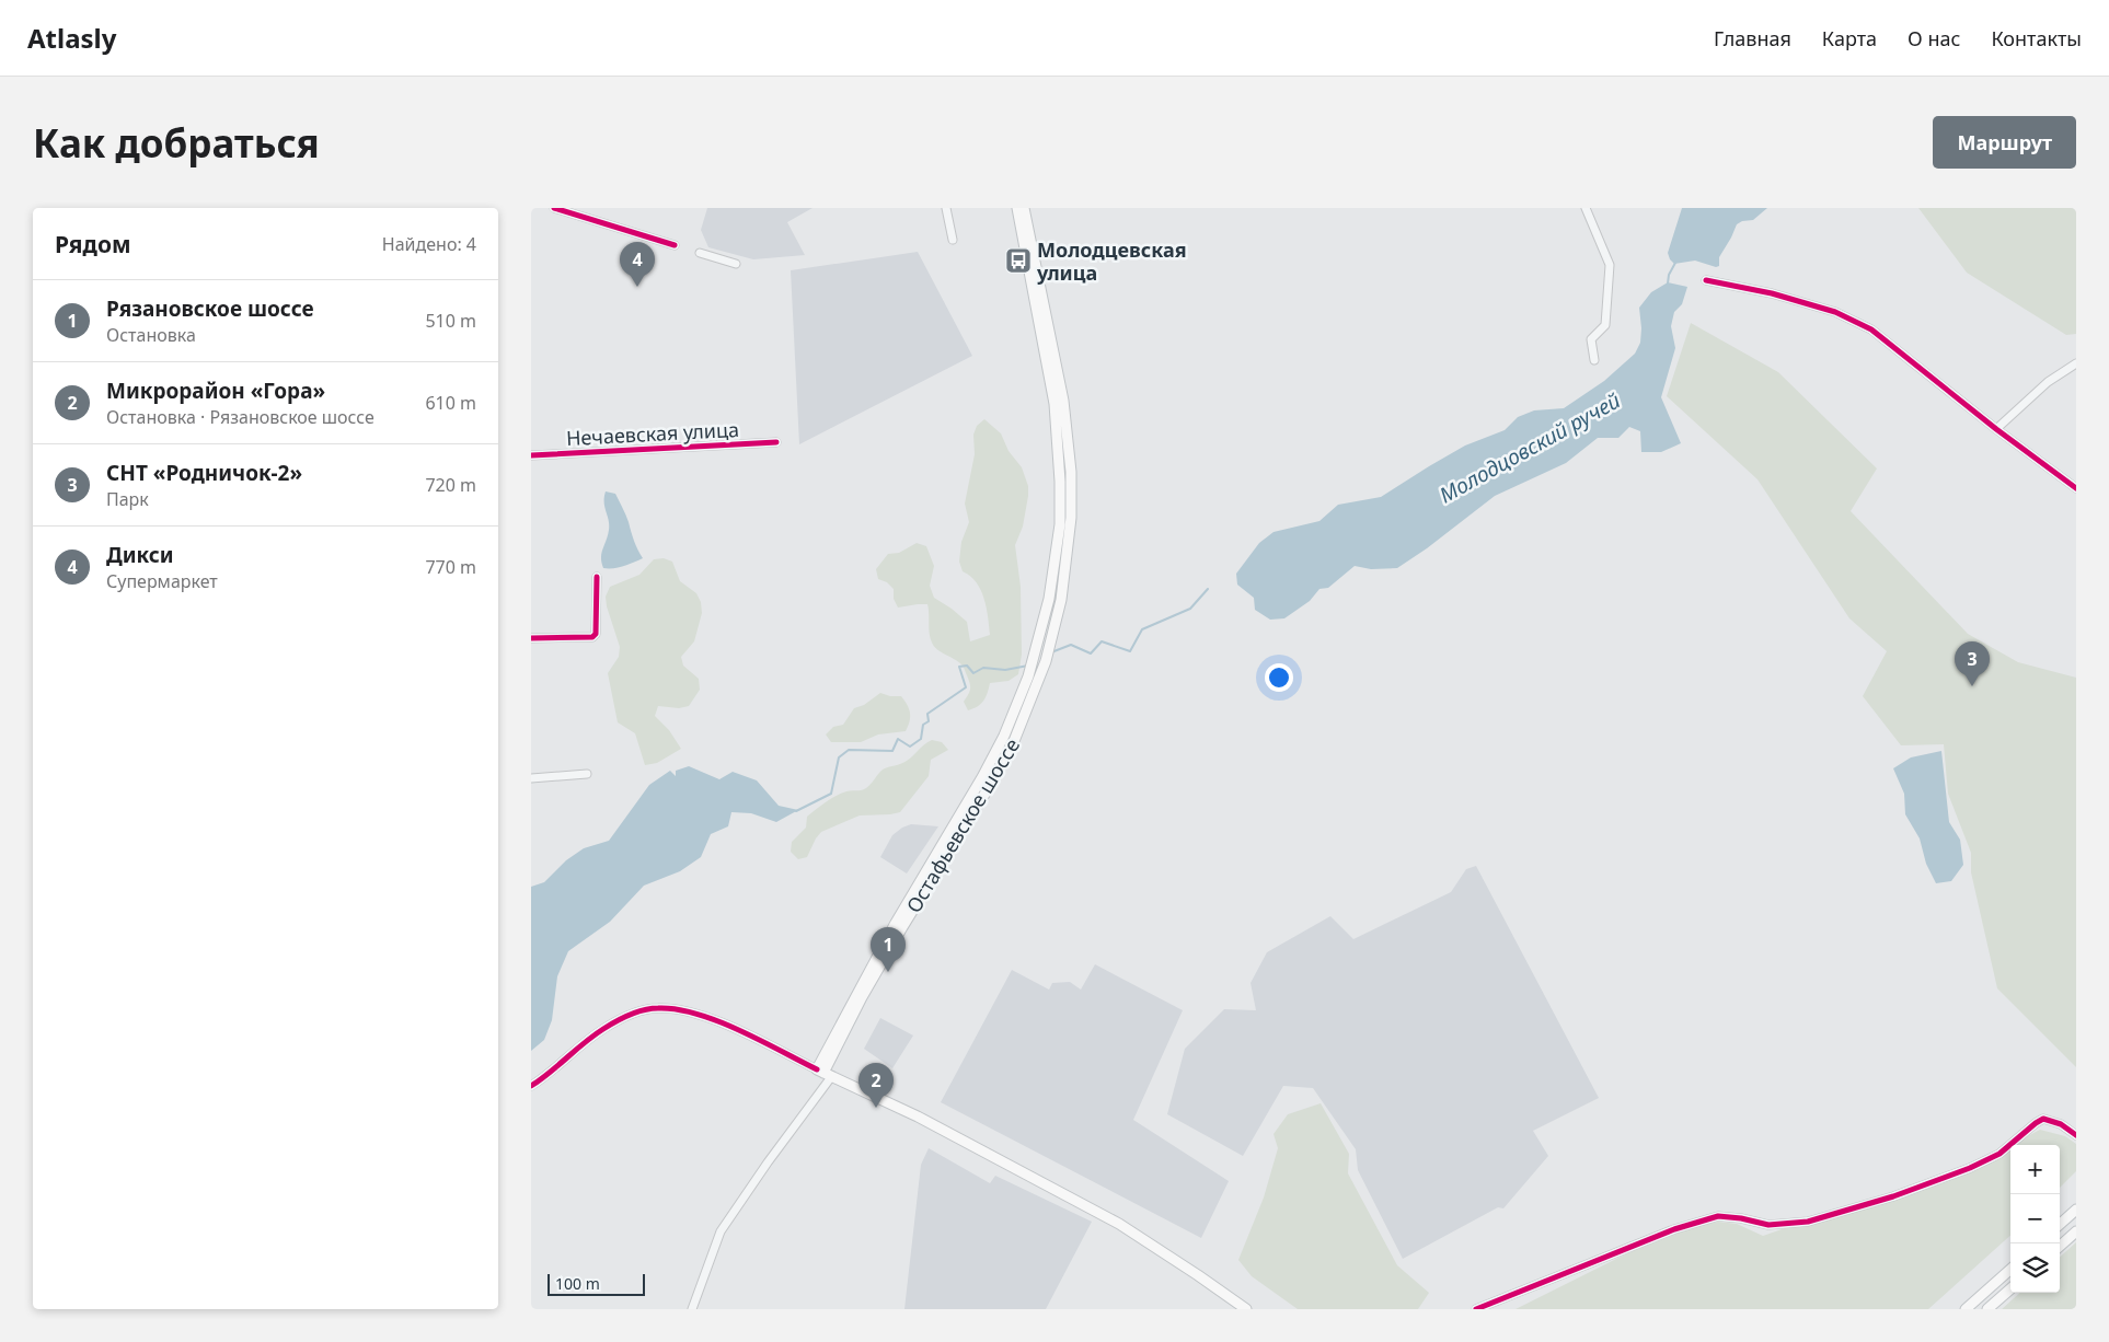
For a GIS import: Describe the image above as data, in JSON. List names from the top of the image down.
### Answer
{
  "streets": {
    "main road": ["Остафьевское шоссе"],
    "street": ["Нечаевская улица"]
  },
  "water": ["Молодцовский ручей"],
  "places": {
    "bus stop": ["Молодцевская улица"]
  },
  "scale_bar": "100 m",
  "page": {
    "header": "Atlasly",
    "nav": [
      "Главная",
      "Карта",
      "О нас",
      "Контакты"
    ],
    "buttons": "Маршрут",
    "title": "Как добраться",
    "heading": ["Рядом", "Найдено: 4"],
    "pins": [
      "4",
      "3",
      "1",
      "2"
    ],
    "list": [
      {
        "mark": "1",
        "name": "Рязановское шоссе",
        "note": "Остановка",
        "value": "510 m"
      },
      {
        "mark": "2",
        "name": "Микрорайон «Гора»",
        "note": "Остановка · Рязановское шоссе",
        "value": "610 m"
      },
      {
        "mark": "3",
        "name": "СНТ «Родничок-2»",
        "note": "Парк",
        "value": "720 m"
      },
      {
        "mark": "4",
        "name": "Дикси",
        "note": "Супермаркет",
        "value": "770 m"
      }
    ],
    "map_buttons": ["+", "−"],
    "scale": "100 m"
  }
}
